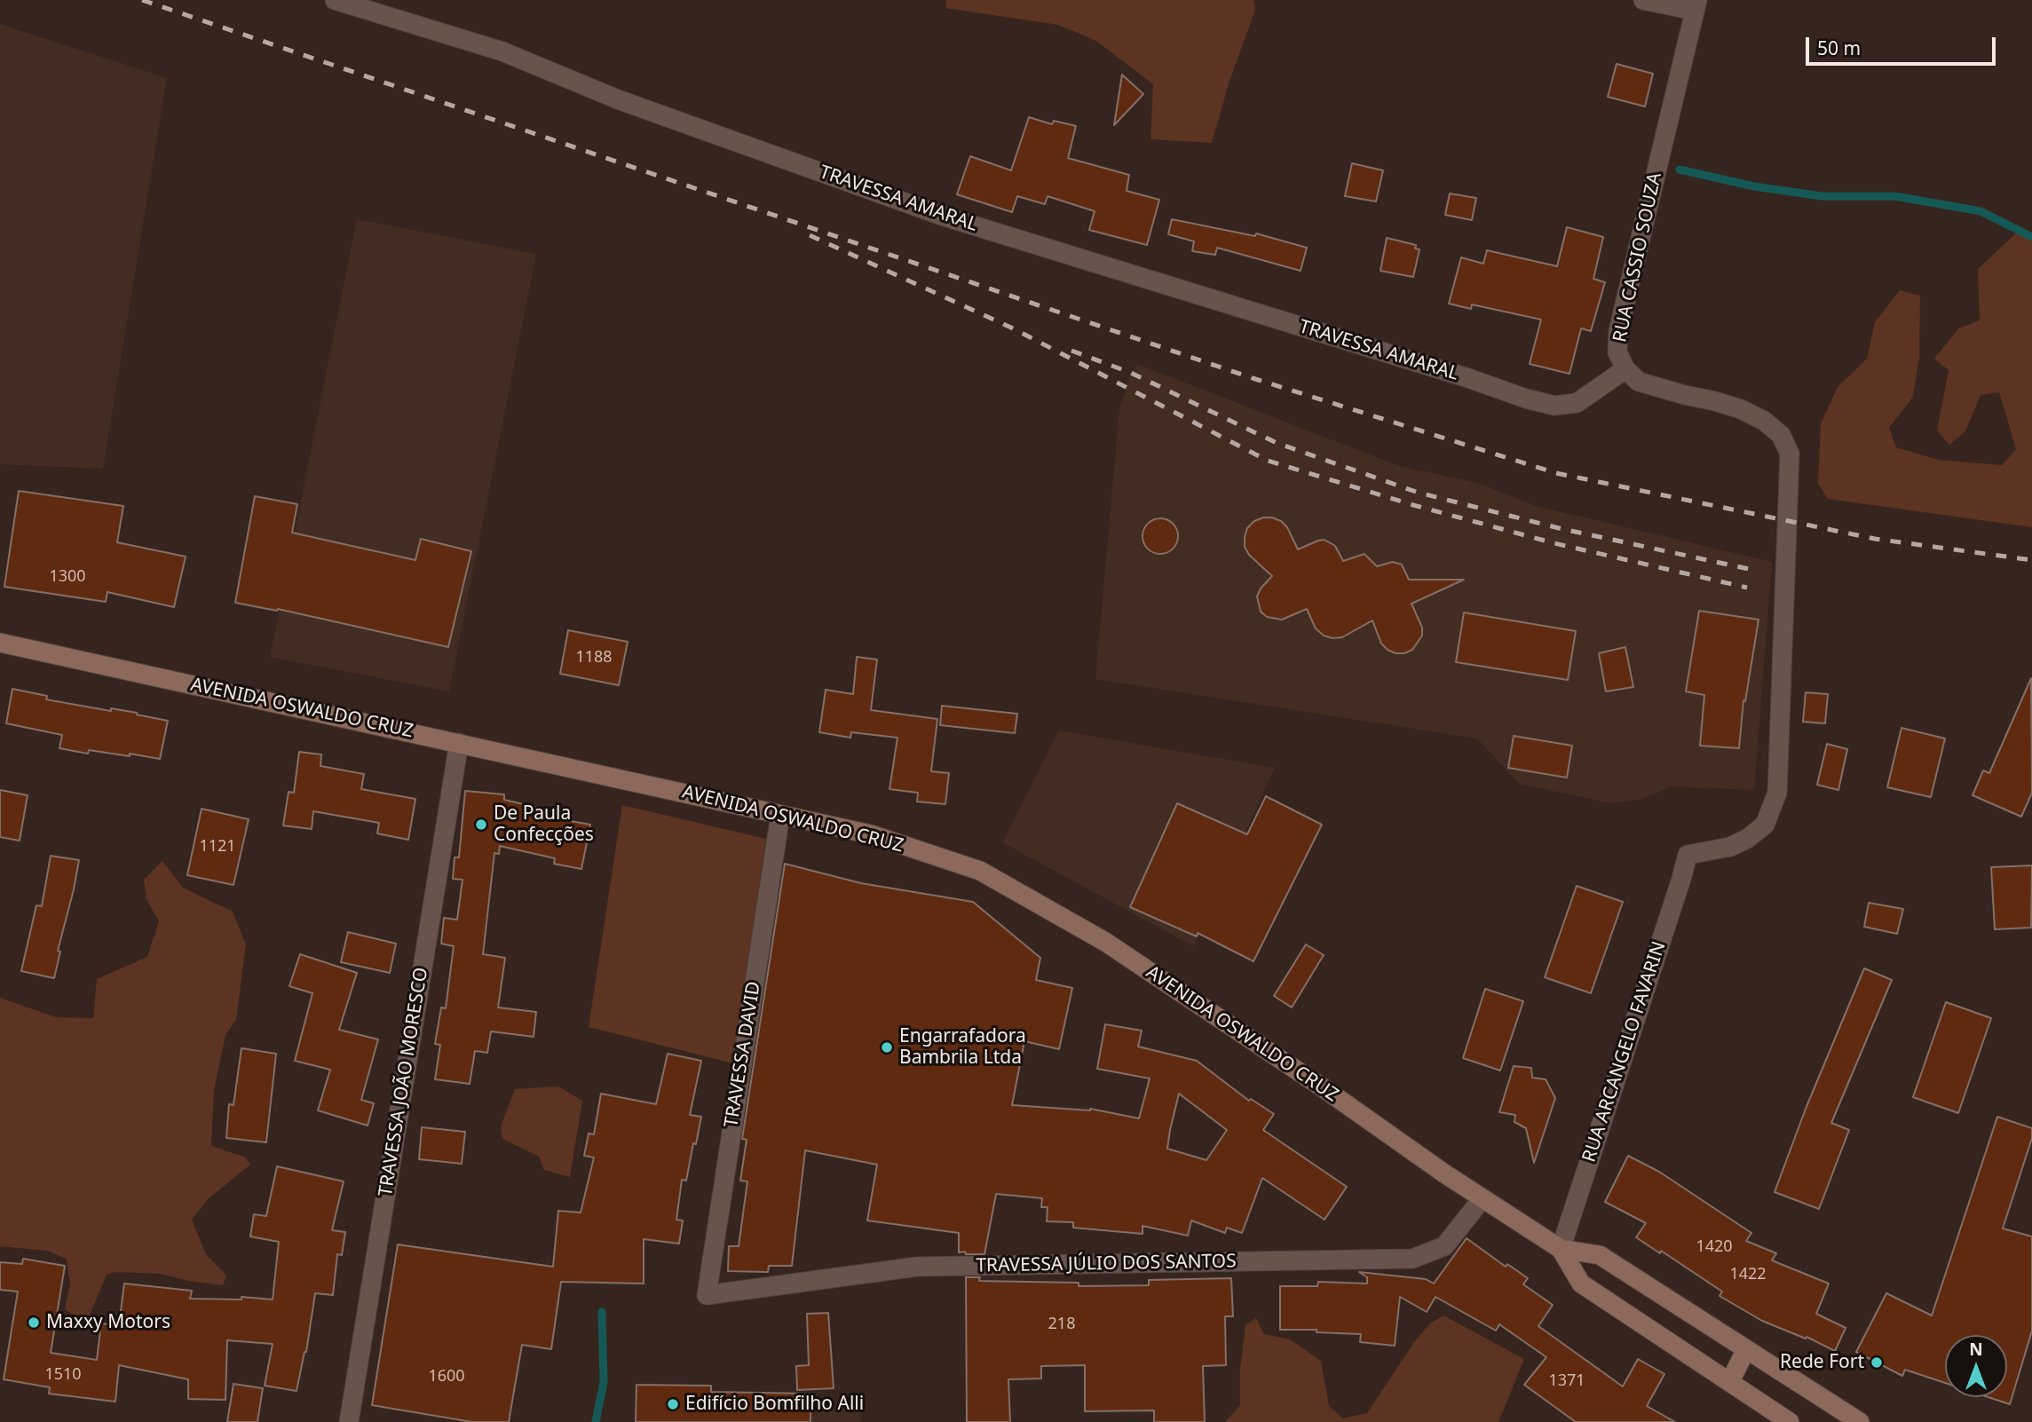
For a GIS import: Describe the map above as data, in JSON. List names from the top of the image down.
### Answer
{
  "streets": {
    "street": [
      "TRAVESSA AMARAL",
      "RUA CASSIO SOUZA",
      "AVENIDA OSWALDO CRUZ",
      "RUA ARCANGELO FAVARIN",
      "TRAVESSA DAVID",
      "TRAVESSA JOÃO MORESCO",
      "TRAVESSA JÚLIO DOS SANTOS"
    ]
  },
  "crossings": [
    ["TRAVESSA AMARAL", "RUA CASSIO SOUZA"],
    ["RUA CASSIO SOUZA", "RUA ARCANGELO FAVARIN"],
    ["AVENIDA OSWALDO CRUZ", "RUA ARCANGELO FAVARIN"],
    ["AVENIDA OSWALDO CRUZ", "TRAVESSA DAVID"],
    ["AVENIDA OSWALDO CRUZ", "TRAVESSA JOÃO MORESCO"],
    ["AVENIDA OSWALDO CRUZ", "TRAVESSA JÚLIO DOS SANTOS"],
    ["TRAVESSA DAVID", "TRAVESSA JÚLIO DOS SANTOS"]
  ],
  "places": [
    "De Paula Confecções",
    "Engarrafadora Bambrila Ltda",
    "Maxxy Motors",
    "Rede Fort",
    "Edifício Bomfilho Alli"
  ],
  "house_numbers": [
    "1300",
    "1188",
    "1121",
    "1420",
    "1422",
    "218",
    "1510",
    "1600",
    "1371"
  ],
  "scale_bar": "50 m",
  "north": "top"
}
